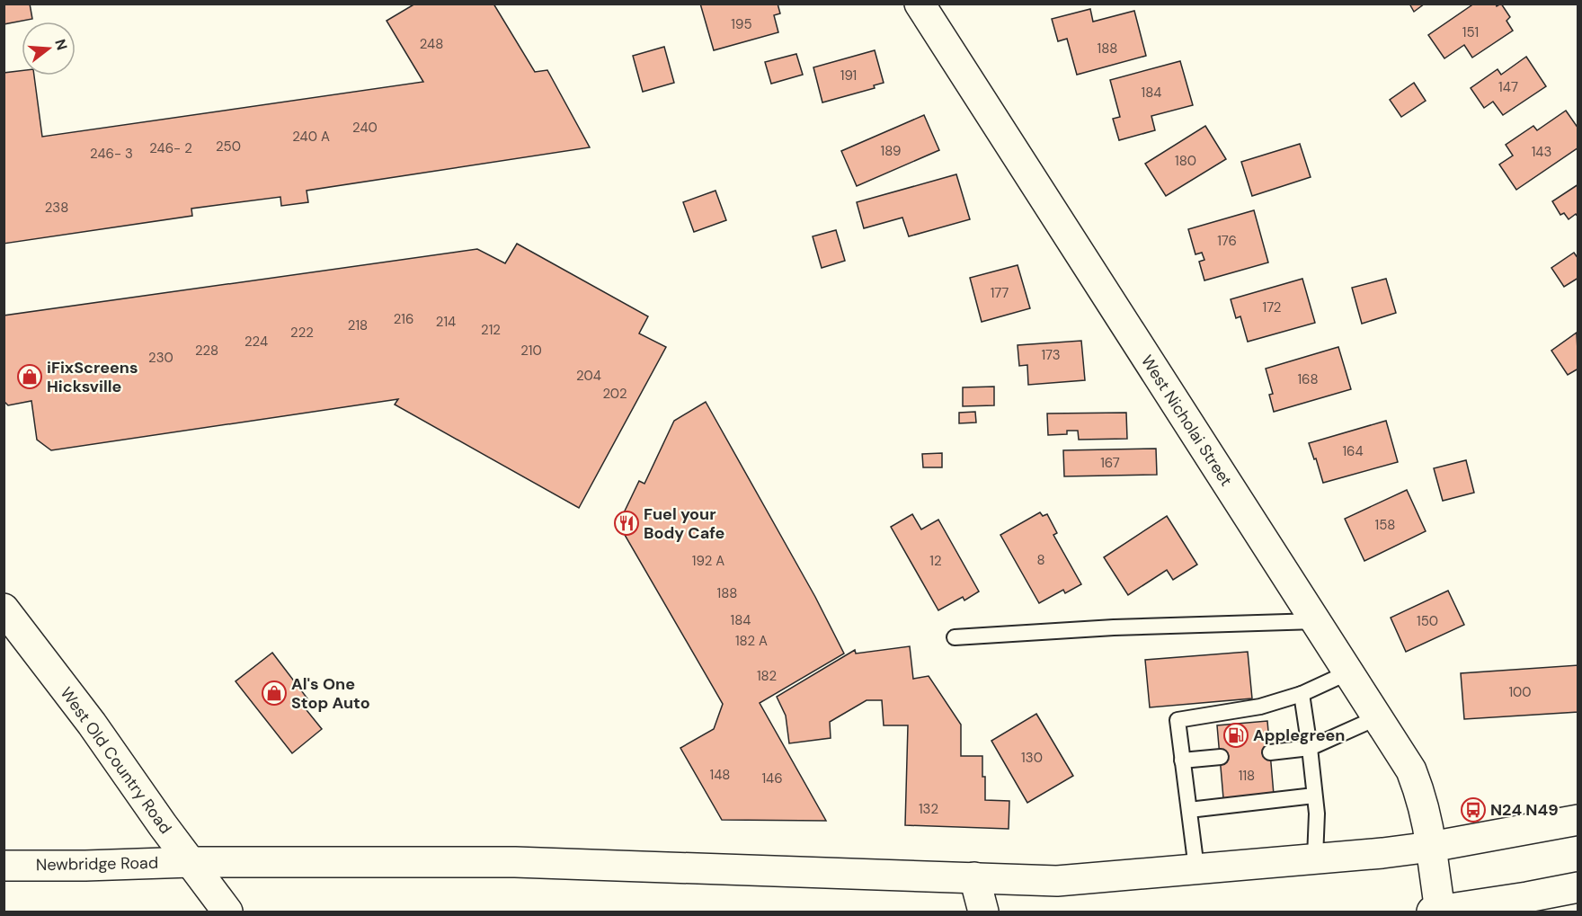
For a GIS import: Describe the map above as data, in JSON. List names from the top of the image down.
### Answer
{
  "streets": {
    "main road": ["West Nicholai Street", "West Old Country Road", "Newbridge Road"]
  },
  "crossings": [
    ["West Nicholai Street", "Newbridge Road"],
    ["West Old Country Road", "Newbridge Road"]
  ],
  "places": {
    "shop": ["iFixScreens Hicksville", "Al's One Stop Auto"],
    "restaurant": ["Fuel your Body Cafe"],
    "fuel station": ["Applegreen"],
    "bus stop": ["N24 N49"]
  },
  "house_numbers": [
    "195",
    "151",
    "248",
    "188",
    "191",
    "147",
    "184",
    "240",
    "240 A",
    "250",
    "246- 2",
    "189",
    "143",
    "246- 3",
    "180",
    "238",
    "176",
    "177",
    "172",
    "216",
    "214",
    "218",
    "212",
    "222",
    "224",
    "228",
    "210",
    "173",
    "230",
    "204",
    "168",
    "202",
    "164",
    "167",
    "158",
    "8",
    "192 A",
    "12",
    "188",
    "184",
    "150",
    "182 A",
    "182",
    "100",
    "130",
    "148",
    "118",
    "146",
    "132"
  ],
  "north": "right"
}
